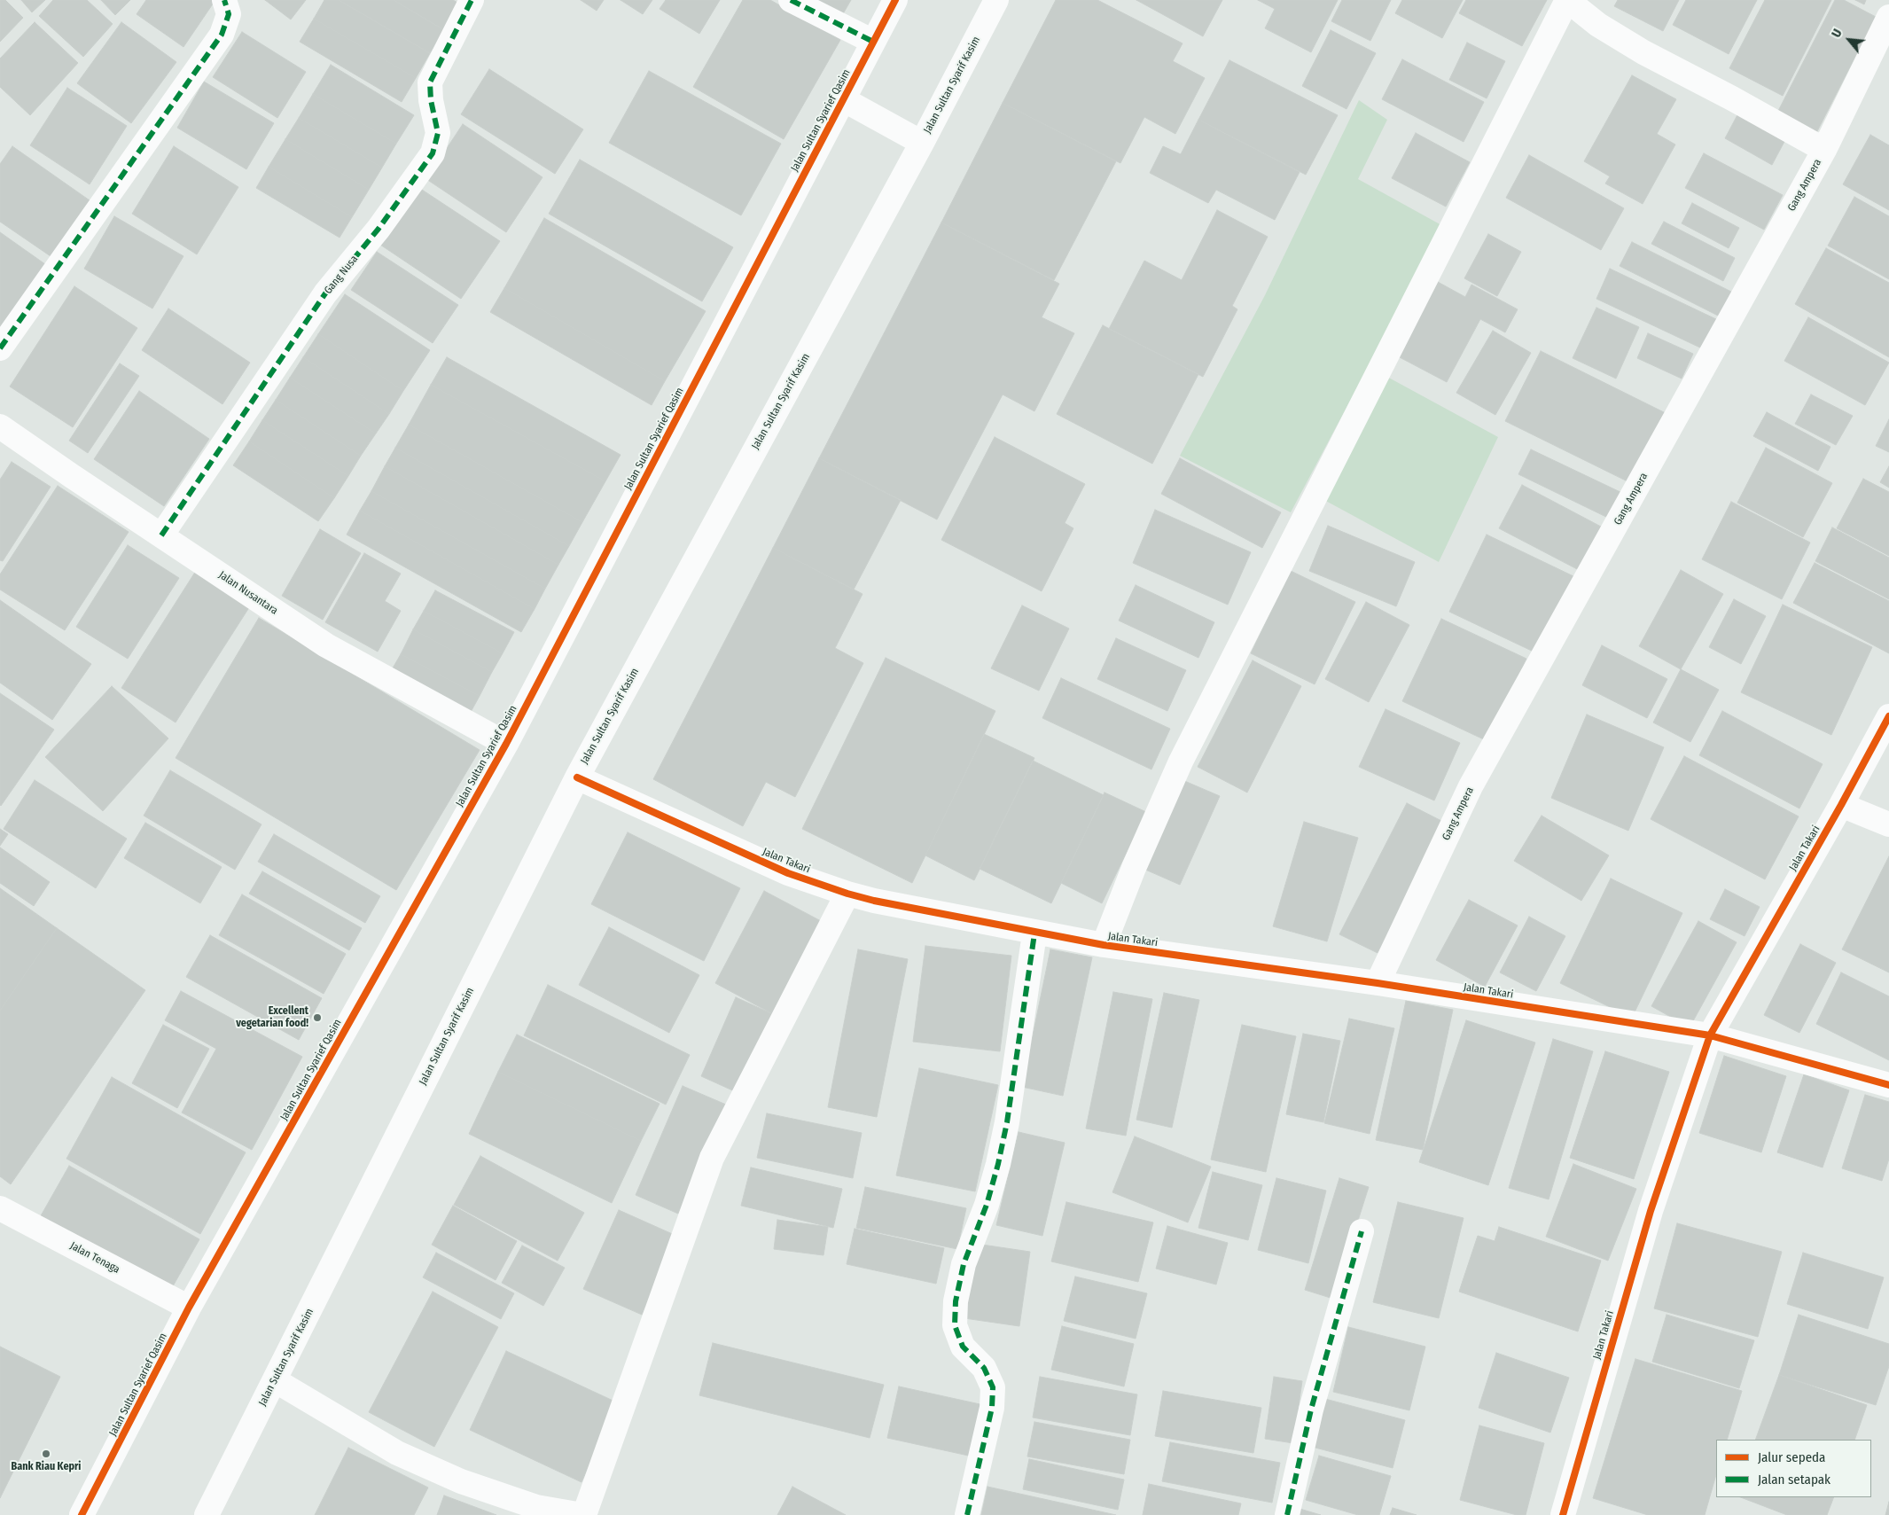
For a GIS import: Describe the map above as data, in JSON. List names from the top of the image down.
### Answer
{
  "streets": {
    "street": [
      "Jalan Sultan Syarif Kasim",
      "Jalan Sultan Syarief Qasim",
      "Gang Ampera",
      "Gang Nusa",
      "Jalan Nusantara",
      "Jalan Takari",
      "Jalan Tenaga"
    ]
  },
  "crossings": [
    ["Jalan Sultan Syarif Kasim", "Jalan Takari"],
    ["Jalan Sultan Syarief Qasim", "Jalan Nusantara"],
    ["Jalan Sultan Syarief Qasim", "Jalan Tenaga"],
    ["Gang Ampera", "Jalan Takari"],
    ["Gang Nusa", "Jalan Nusantara"]
  ],
  "places": ["Excellent vegetarian food!", "Bank Riau Kepri"],
  "legend": ["Jalur sepeda", "Jalan setapak"],
  "north": "top left"
}
